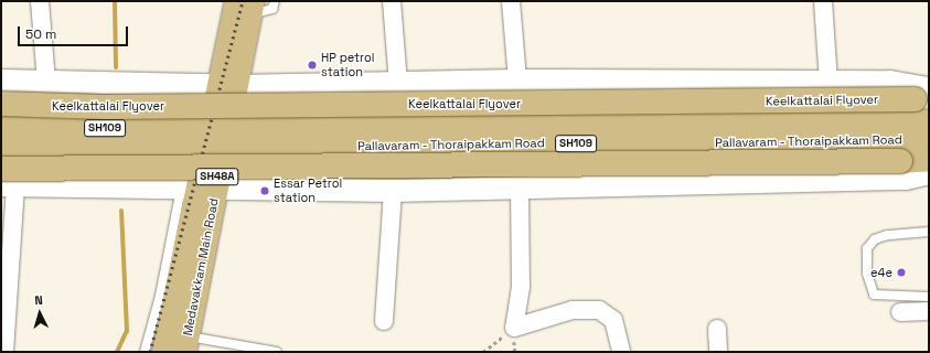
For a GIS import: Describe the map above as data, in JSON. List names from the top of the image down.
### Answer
{
  "streets": {
    "main road": [
      "Keelkattalai Flyover",
      "SH109",
      "Pallavaram - Thoraipakkam Road",
      "SH48A",
      "Medavakkam Main Road"
    ]
  },
  "crossings": [
    ["Pallavaram - Thoraipakkam Road", "Medavakkam Main Road"],
    ["SH48A", "Medavakkam Main Road"]
  ],
  "places": ["HP petrol station", "Essar Petrol station", "e4e"],
  "scale_bar": "50 m",
  "north": "top"
}
